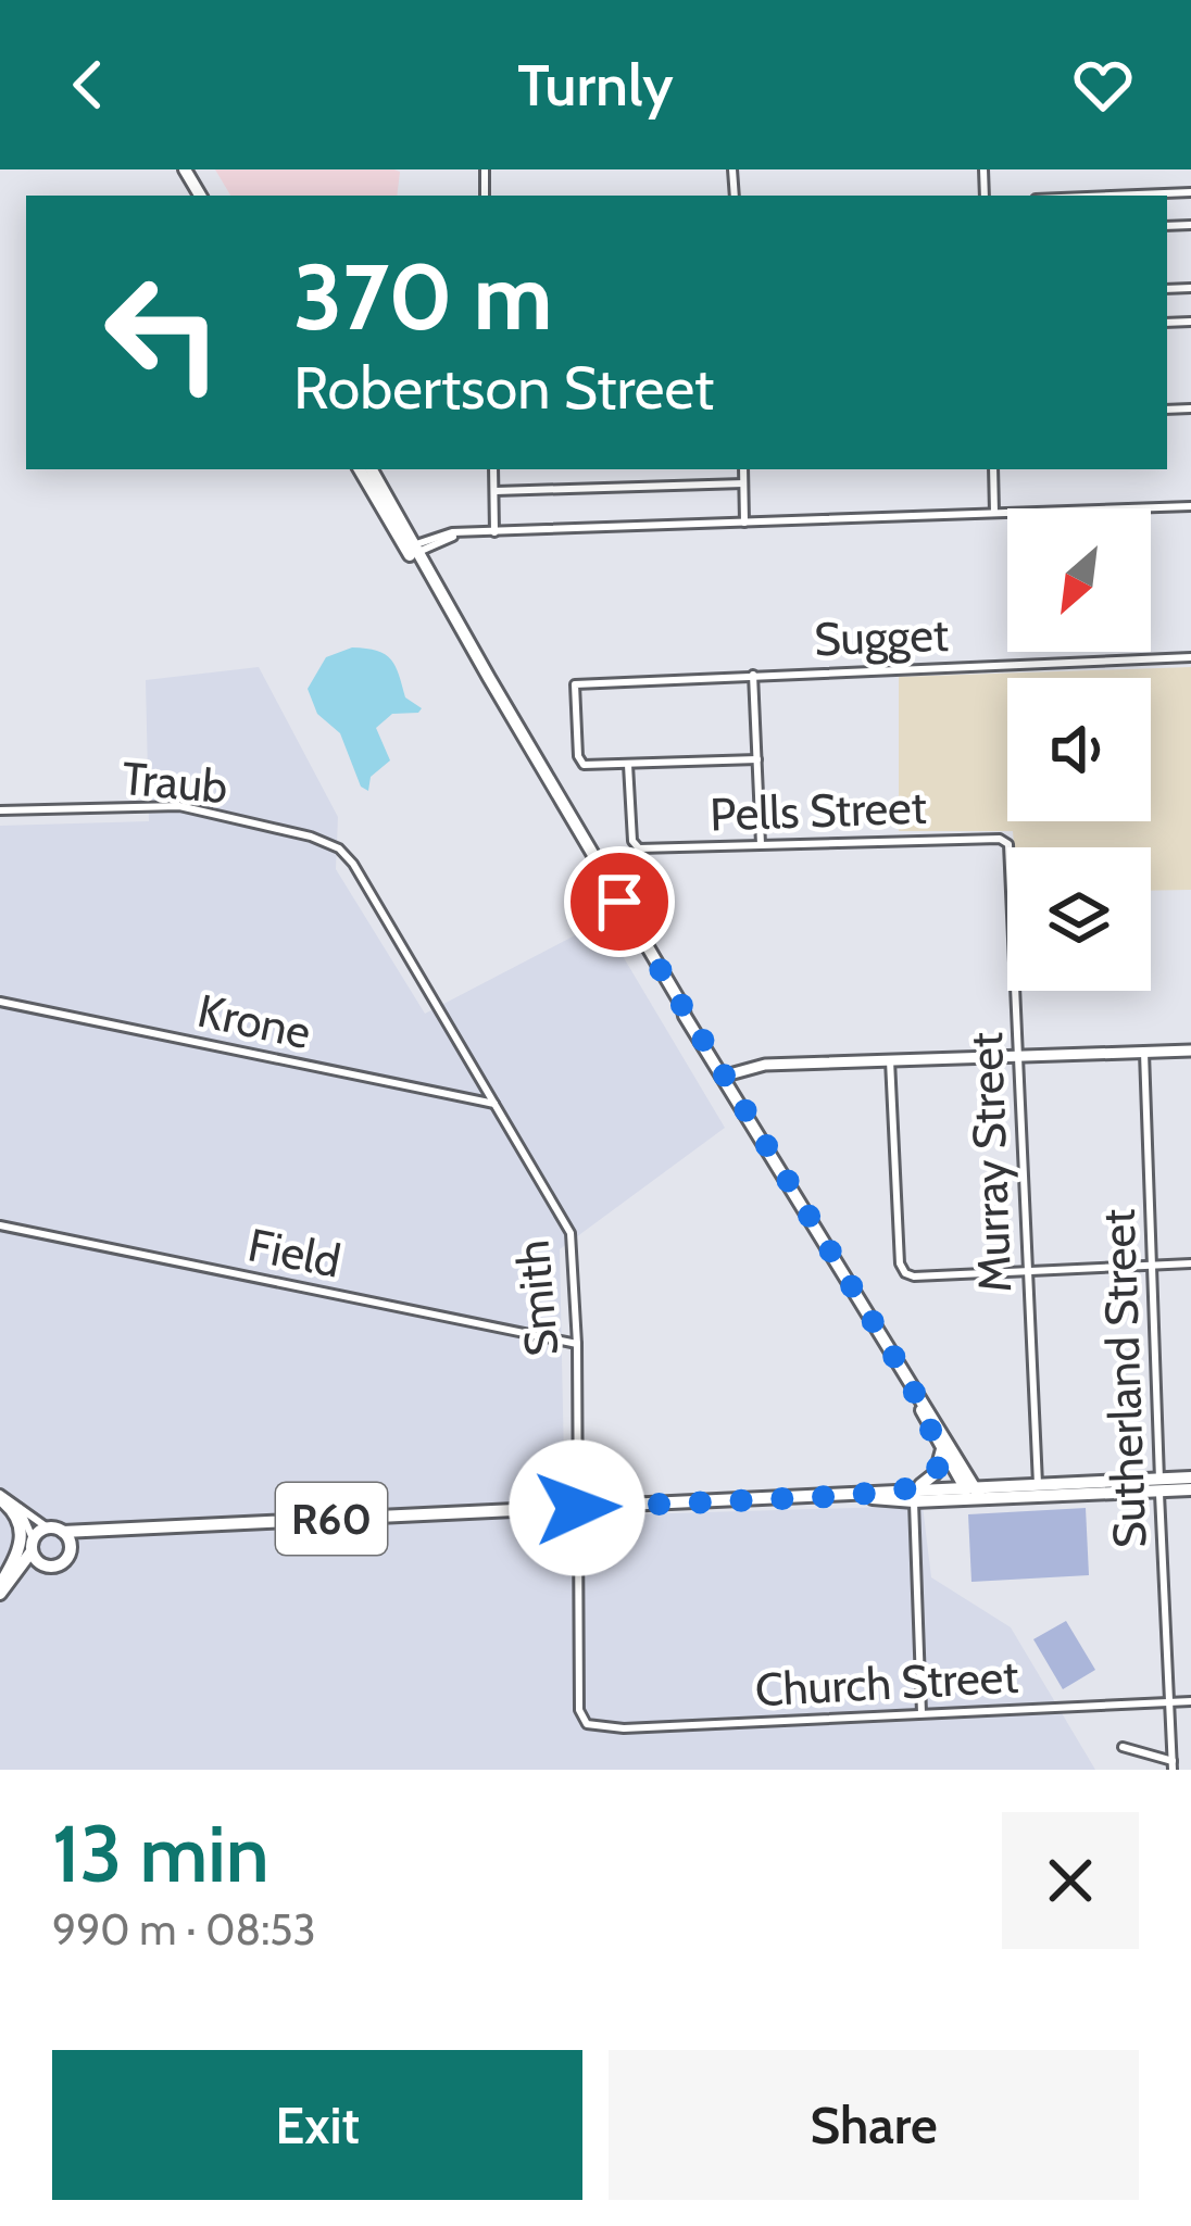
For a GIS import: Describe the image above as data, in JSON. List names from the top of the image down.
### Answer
{
  "streets": {
    "main road": ["R60"],
    "street": [
      "Sugget",
      "Traub",
      "Pells Street",
      "Krone",
      "Murray Street",
      "Field",
      "Smith",
      "Sutherland Street",
      "Church Street"
    ]
  },
  "crossings": [
    ["Sugget", "Pells Street"],
    ["Traub", "Smith"],
    ["Pells Street", "Murray Street"],
    ["Krone", "Smith"],
    ["Field", "Smith"],
    ["Smith", "R60"],
    ["Smith", "Church Street"],
    ["Sutherland Street", "Church Street"]
  ],
  "north": "bottom left",
  "page": {
    "header": "Turnly",
    "turn": ["370 m", "Robertson Street"],
    "heading": ["13 min", "990 m · 08:53"],
    "buttons": ["Exit", "Share"]
  }
}
